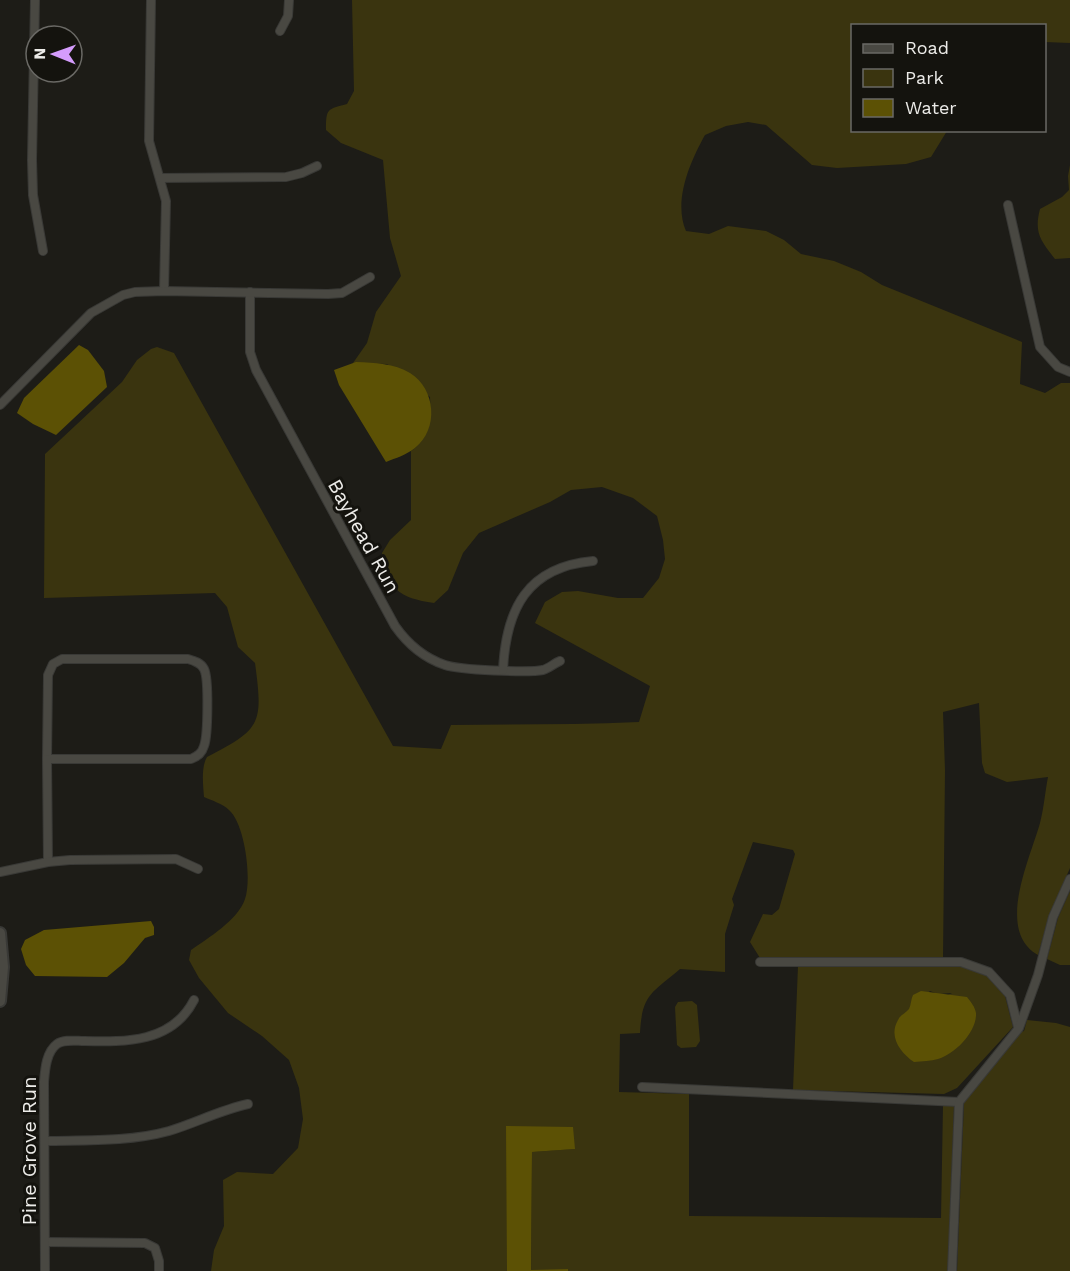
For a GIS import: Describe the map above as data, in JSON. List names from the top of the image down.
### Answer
{
  "streets": {
    "street": ["Bayhead Run", "Pine Grove Run"]
  },
  "legend": ["Road", "Park", "Water"],
  "north": "left"
}
